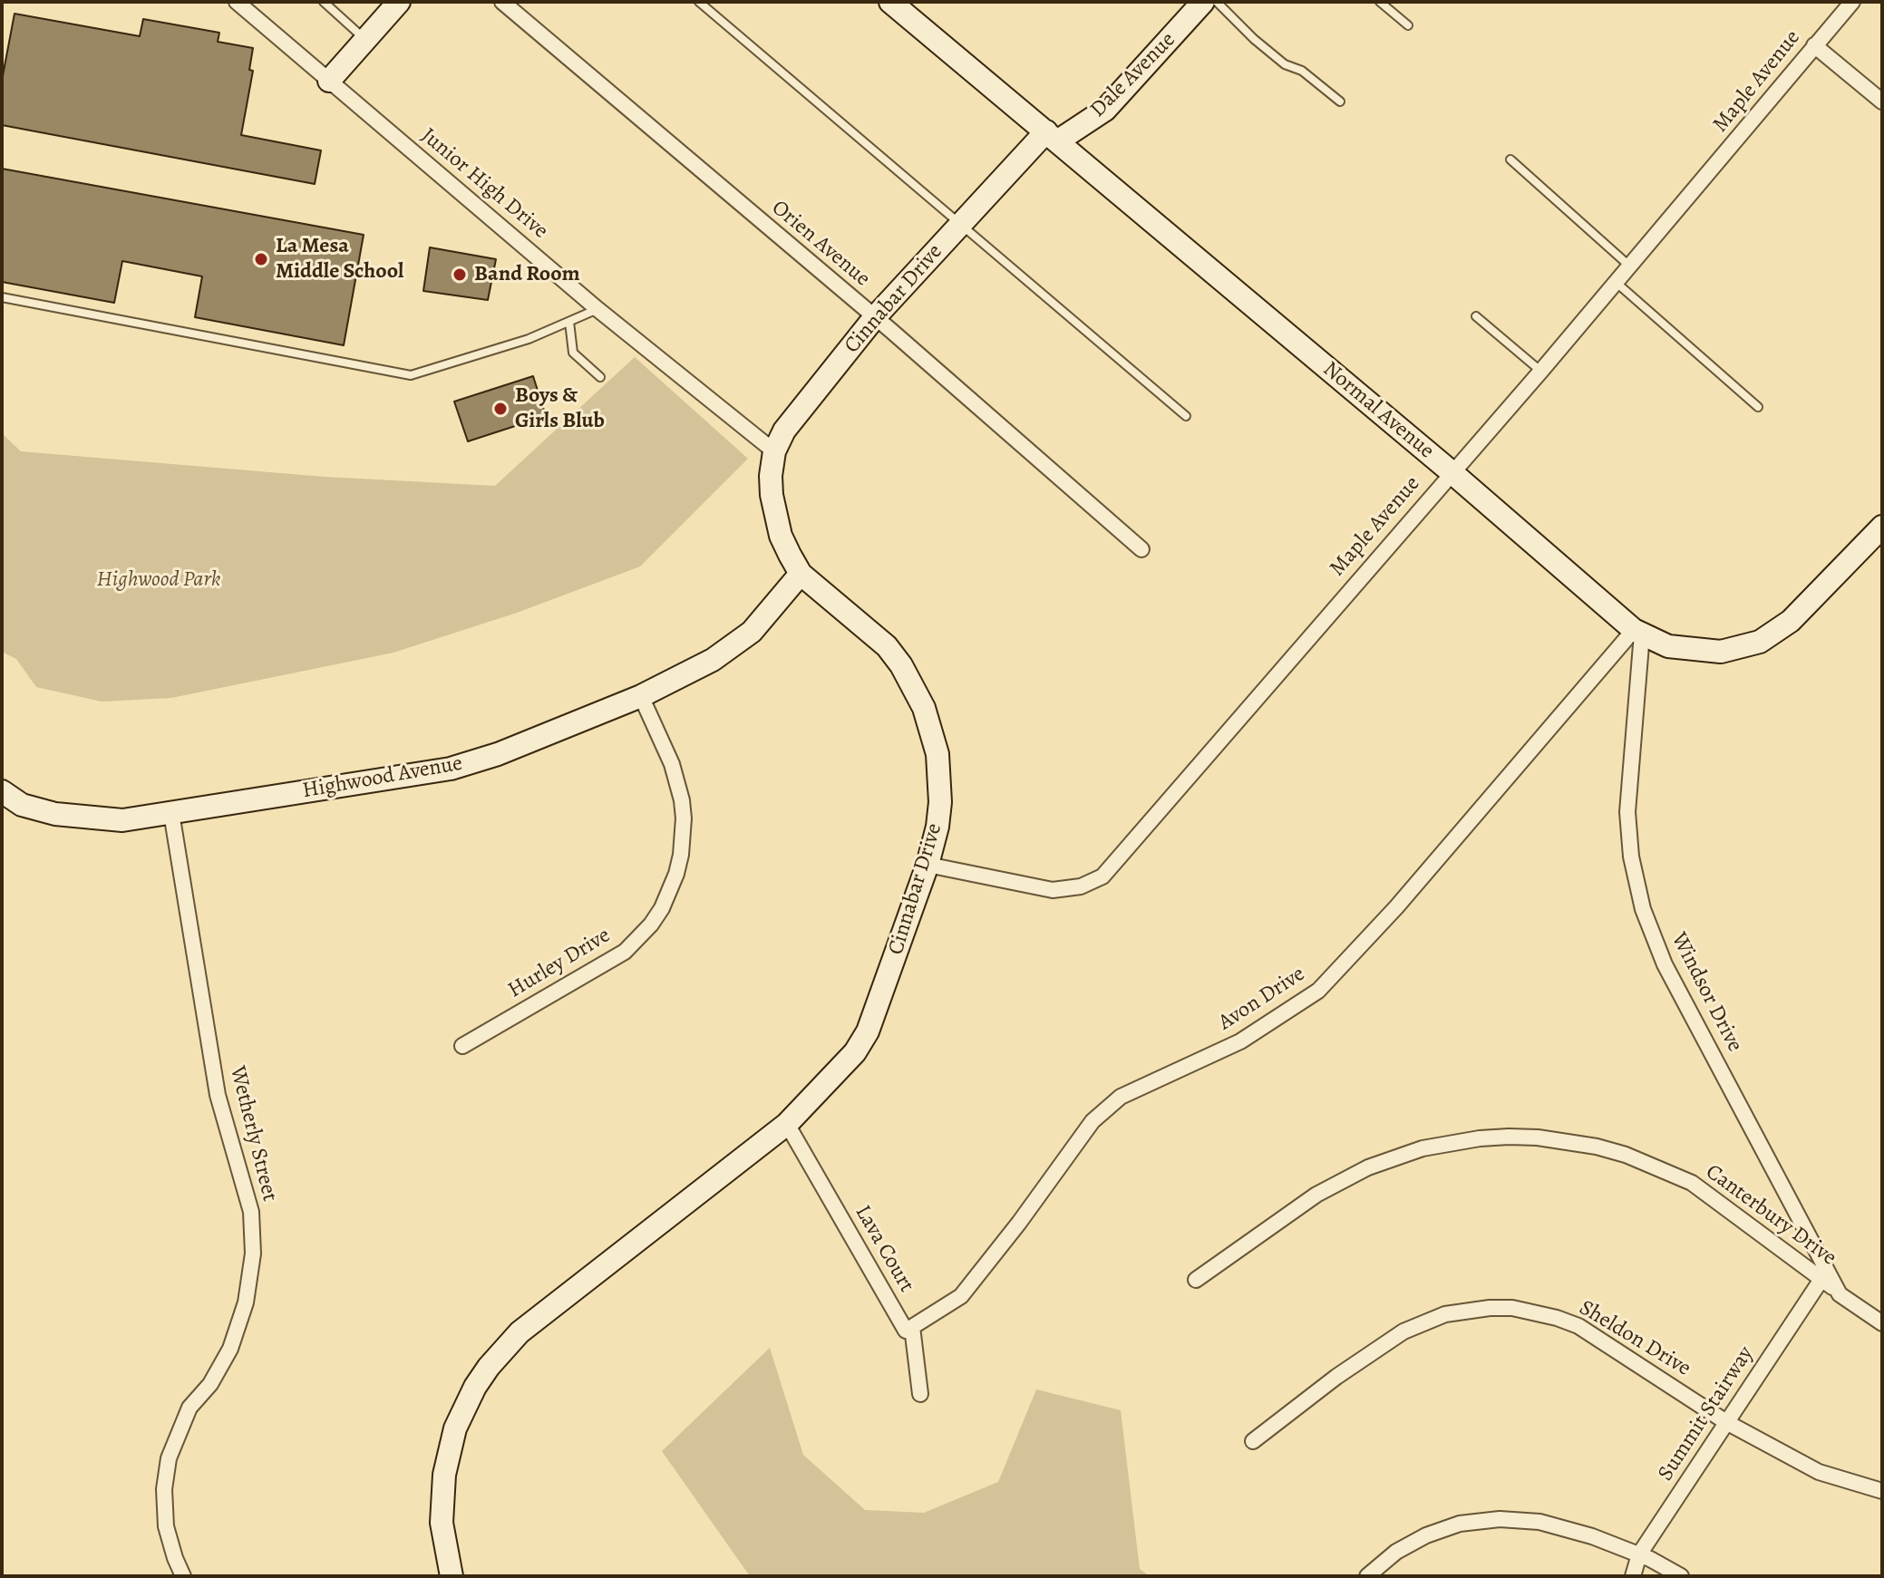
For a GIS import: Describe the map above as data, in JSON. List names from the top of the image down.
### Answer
{
  "streets": {
    "street": [
      "Dale Avenue",
      "Maple Avenue",
      "Junior High Drive",
      "Orien Avenue",
      "Cinnabar Drive",
      "Normal Avenue",
      "Highwood Avenue",
      "Hurley Drive",
      "Windsor Drive",
      "Avon Drive",
      "Wetherly Street",
      "Canterbury Drive",
      "Lava Court",
      "Sheldon Drive",
      "Summit Stairway"
    ]
  },
  "crossings": [
    ["Dale Avenue", "Cinnabar Drive"],
    ["Dale Avenue", "Normal Avenue"],
    ["Maple Avenue", "Cinnabar Drive"],
    ["Maple Avenue", "Normal Avenue"],
    ["Junior High Drive", "Cinnabar Drive"],
    ["Orien Avenue", "Cinnabar Drive"],
    ["Cinnabar Drive", "Normal Avenue"],
    ["Cinnabar Drive", "Highwood Avenue"],
    ["Cinnabar Drive", "Lava Court"],
    ["Normal Avenue", "Windsor Drive"],
    ["Normal Avenue", "Avon Drive"],
    ["Highwood Avenue", "Hurley Drive"],
    ["Highwood Avenue", "Wetherly Street"],
    ["Windsor Drive", "Avon Drive"],
    ["Windsor Drive", "Canterbury Drive"],
    ["Avon Drive", "Lava Court"],
    ["Canterbury Drive", "Summit Stairway"],
    ["Sheldon Drive", "Summit Stairway"]
  ],
  "parks": ["Highwood Park"],
  "places": ["La Mesa Middle School", "Band Room", "Boys & Girls Blub"]
}
